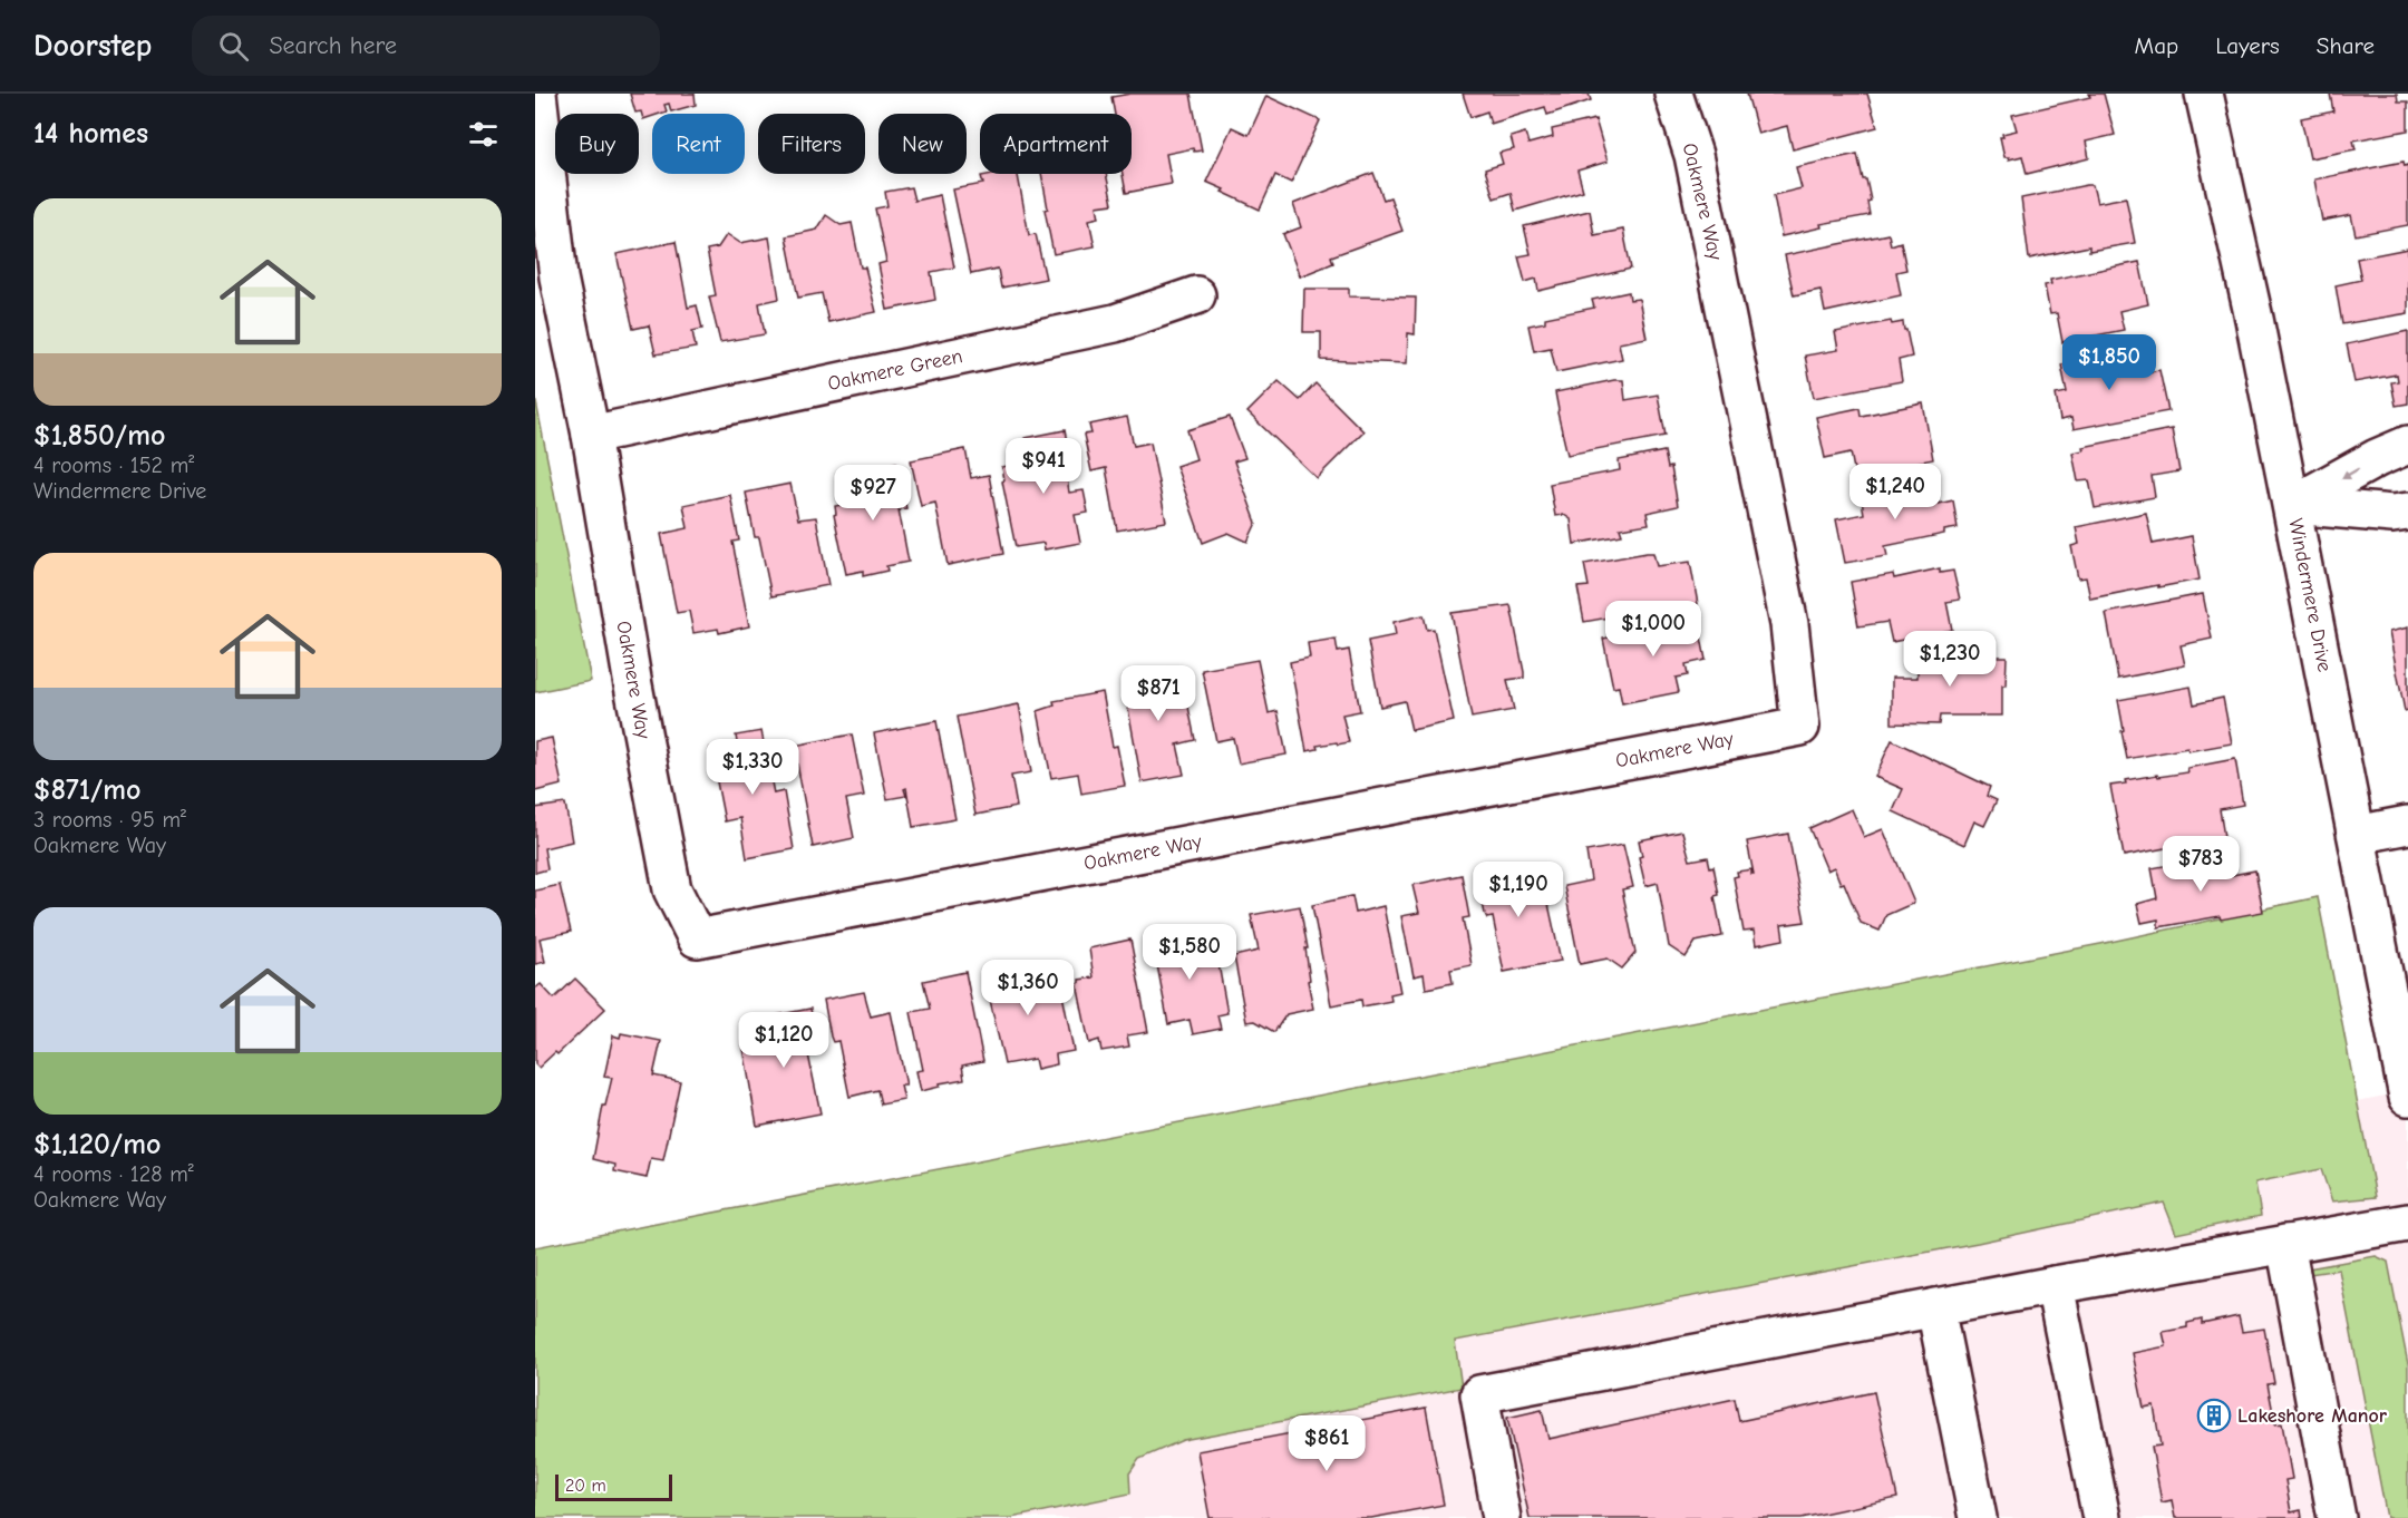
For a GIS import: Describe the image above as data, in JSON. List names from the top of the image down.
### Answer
{
  "streets": {
    "street": ["Oakmere Way", "Oakmere Green", "Windermere Drive"]
  },
  "crossings": [
    ["Oakmere Way", "Oakmere Green"]
  ],
  "places": {
    "building": ["Lakeshore Manor"]
  },
  "scale_bar": "20 m",
  "page": {
    "header": "Doorstep",
    "search": "Search here",
    "nav": ["Map", "Layers", "Share"],
    "heading": "14 homes",
    "chip": [
      "Buy",
      "Rent",
      "Filters",
      "New",
      "Apartment"
    ],
    "list": [
      {
        "name": "$1,850/mo",
        "note": "4 rooms · 152 m² · Windermere Drive"
      },
      {
        "name": "$871/mo",
        "note": "3 rooms · 95 m² · Oakmere Way"
      },
      {
        "name": "$1,120/mo",
        "note": "4 rooms · 128 m² · Oakmere Way"
      }
    ],
    "price": [
      "$1,850",
      "$941",
      "$1,240",
      "$927",
      "$1,000",
      "$1,230",
      "$871",
      "$1,330",
      "$783",
      "$1,190",
      "$1,580",
      "$1,360",
      "$1,120",
      "$861"
    ],
    "scale": "20 m"
  }
}
